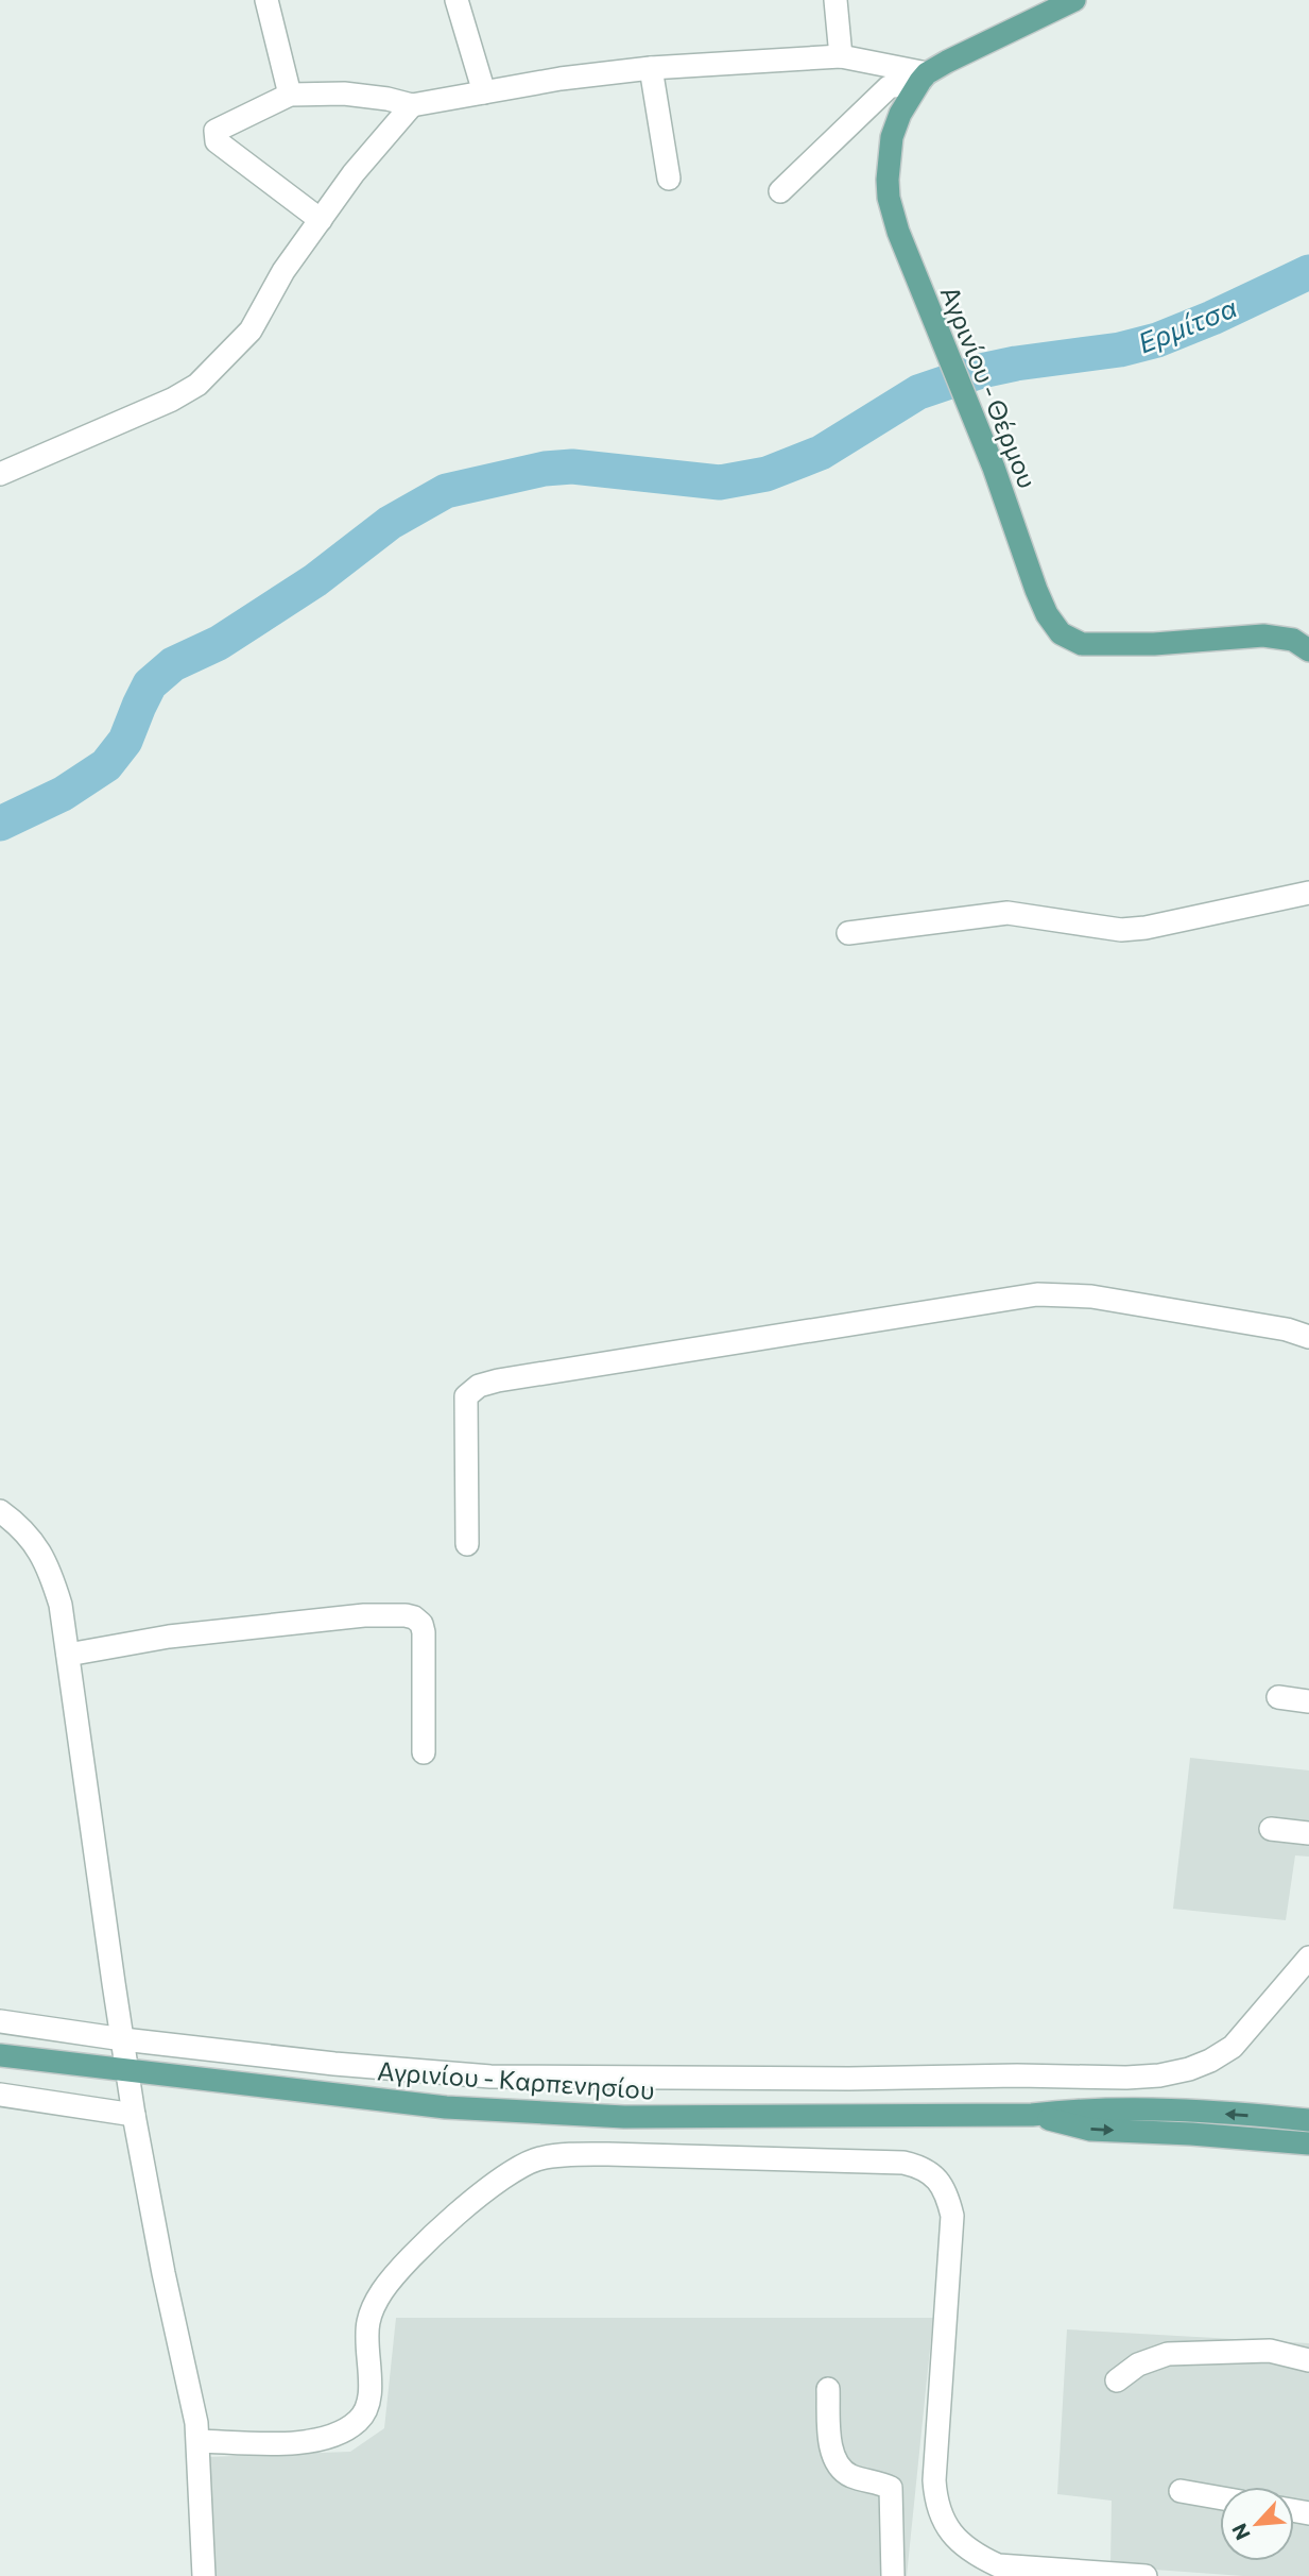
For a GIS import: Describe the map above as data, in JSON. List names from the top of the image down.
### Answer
{
  "streets": {
    "main road": ["Αγρινίου - Θέρμου", "Αγρινίου - Καρπενησίου"]
  },
  "water": ["Ερμίτσα"],
  "north": "bottom left"
}
